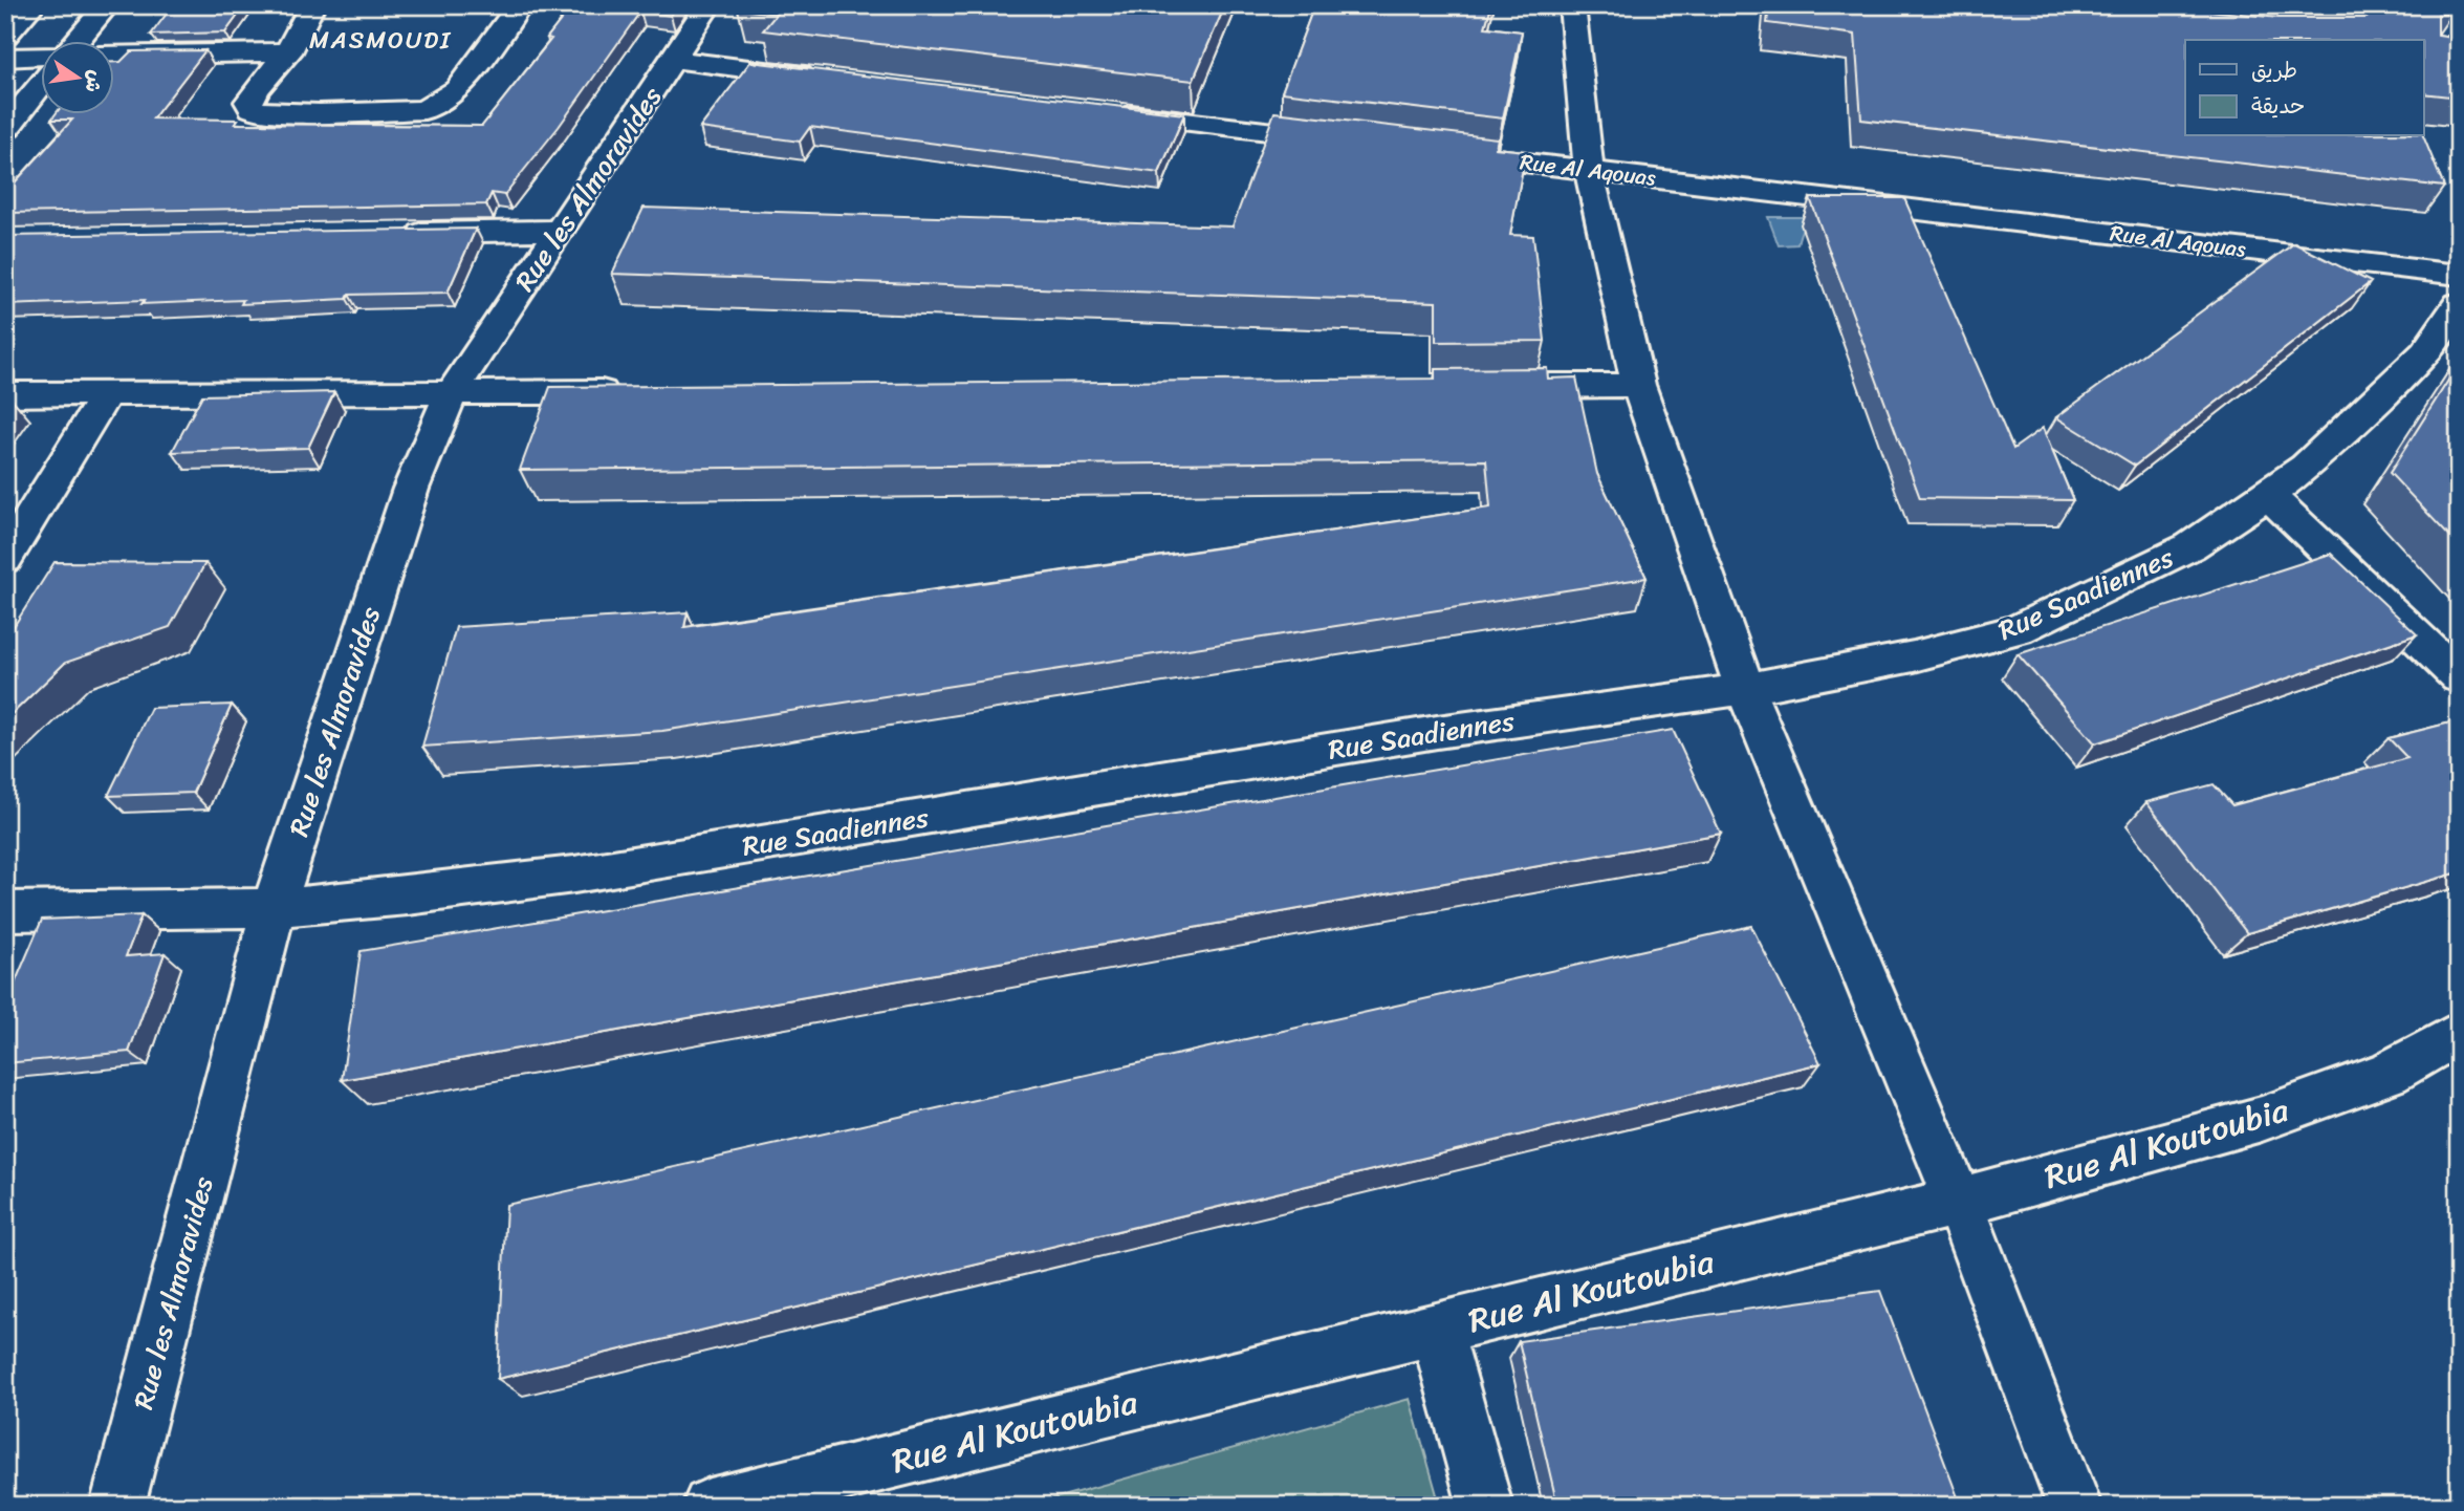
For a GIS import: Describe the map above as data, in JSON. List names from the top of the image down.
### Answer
{
  "streets": {
    "street": [
      "Rue Al Aqouas",
      "Rue les Almoravides",
      "Rue Saadiennes",
      "Rue Al Koutoubia"
    ]
  },
  "crossings": [
    ["Rue les Almoravides", "Rue Saadiennes"]
  ],
  "districts": ["MASMOUDI"],
  "legend": ["طريق", "حديقة"],
  "north": "right"
}
